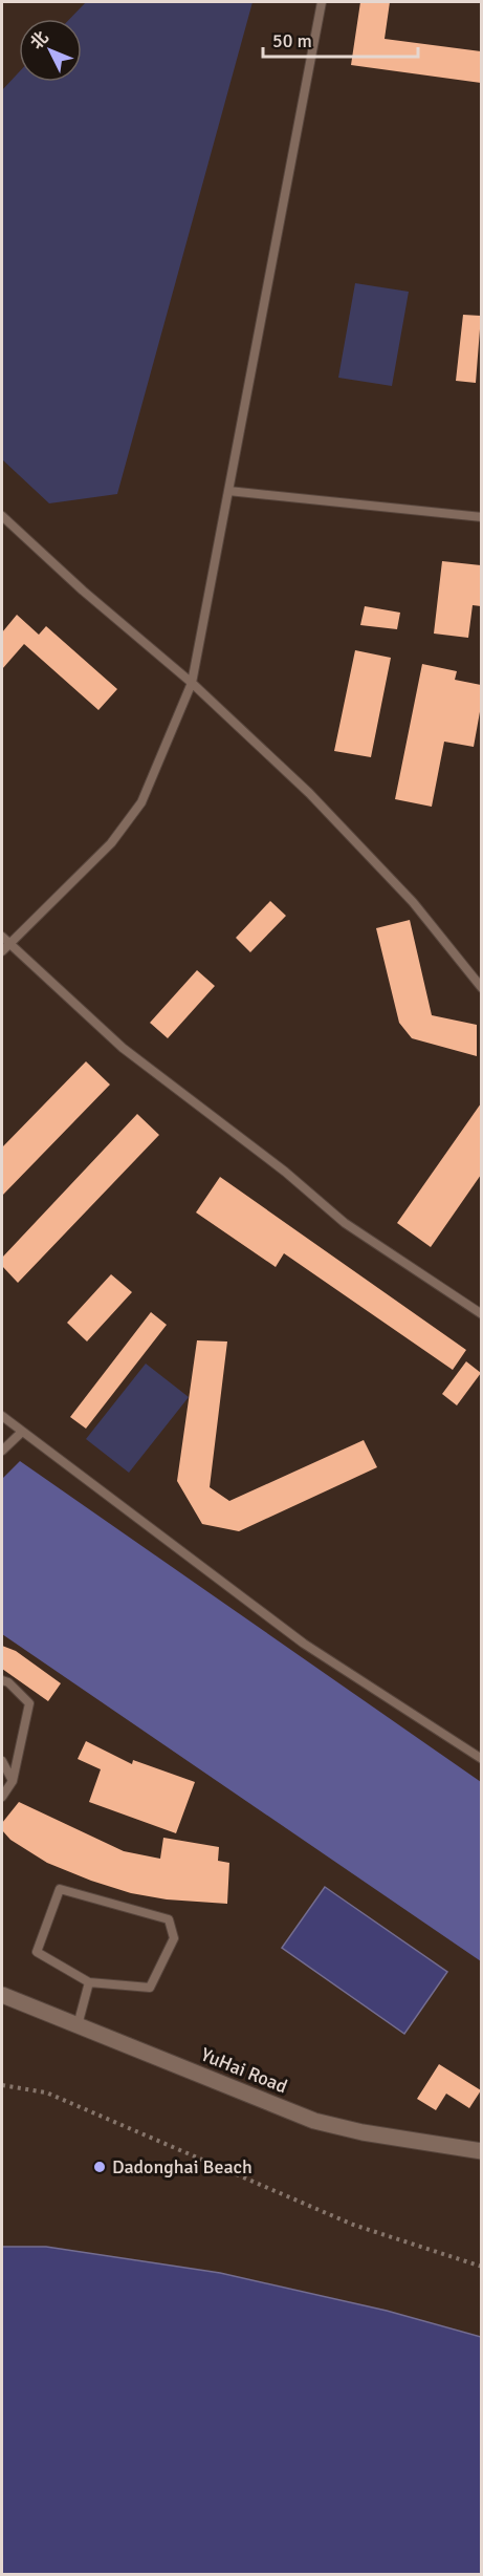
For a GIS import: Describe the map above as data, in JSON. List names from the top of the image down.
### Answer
{
  "streets": {
    "street": ["YuHai Road"]
  },
  "places": ["Dadonghai Beach"],
  "scale_bar": "50 m",
  "north": "top left"
}
